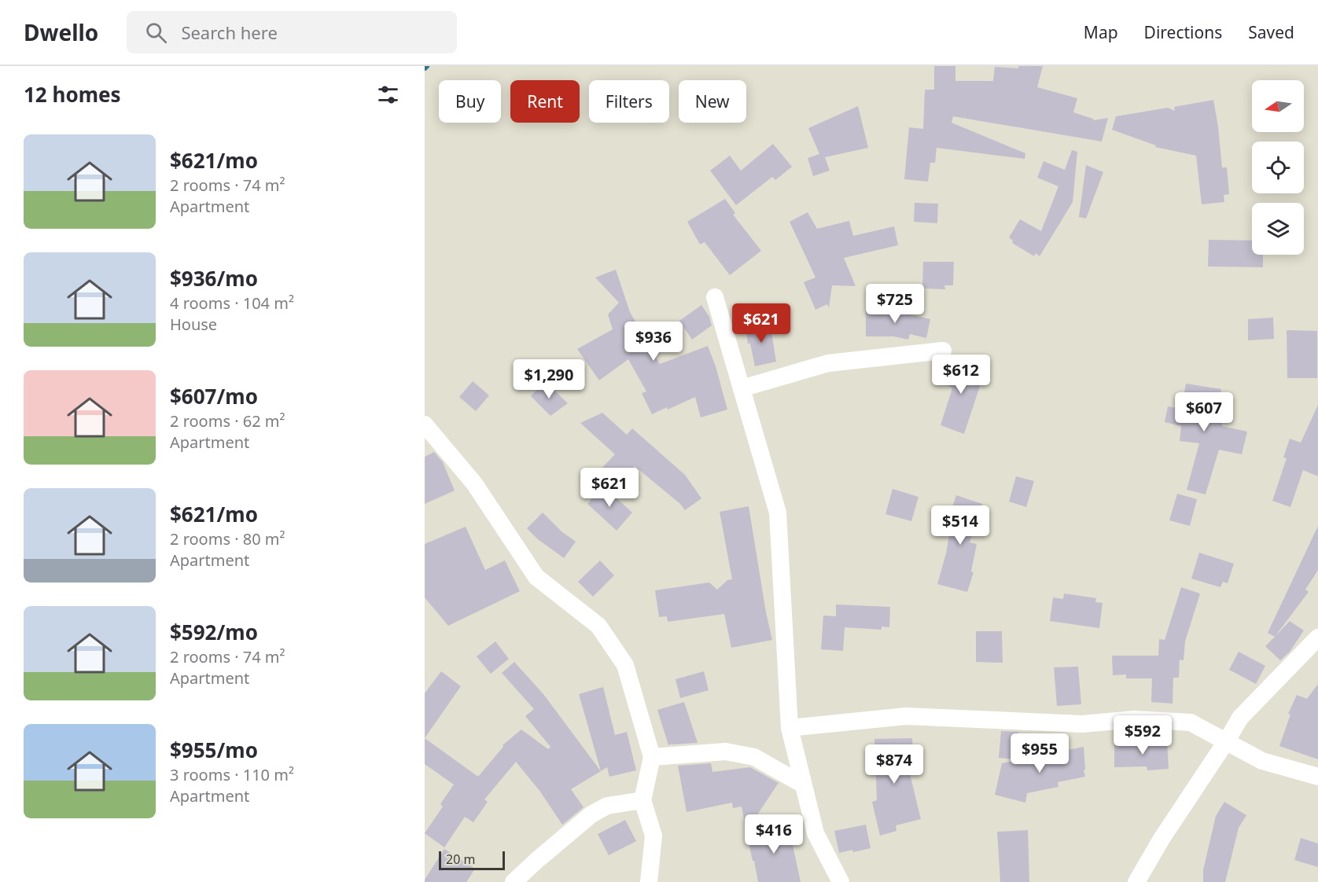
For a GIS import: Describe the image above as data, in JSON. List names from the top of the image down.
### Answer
{
  "scale_bar": "20 m",
  "north": "left",
  "page": {
    "header": "Dwello",
    "search": "Search here",
    "nav": ["Map", "Directions", "Saved"],
    "heading": "12 homes",
    "chip": [
      "Buy",
      "Rent",
      "Filters",
      "New"
    ],
    "list": [
      {
        "name": "$621/mo",
        "note": "2 rooms · 74 m² · Apartment"
      },
      {
        "name": "$936/mo",
        "note": "4 rooms · 104 m² · House"
      },
      {
        "name": "$607/mo",
        "note": "2 rooms · 62 m² · Apartment"
      },
      {
        "name": "$621/mo",
        "note": "2 rooms · 80 m² · Apartment"
      },
      {
        "name": "$592/mo",
        "note": "2 rooms · 74 m² · Apartment"
      },
      {
        "name": "$955/mo",
        "note": "3 rooms · 110 m² · Apartment"
      }
    ],
    "price": [
      "$725",
      "$621",
      "$936",
      "$612",
      "$1,290",
      "$607",
      "$621",
      "$514",
      "$592",
      "$955",
      "$874",
      "$416"
    ],
    "scale": "20 m"
  }
}
